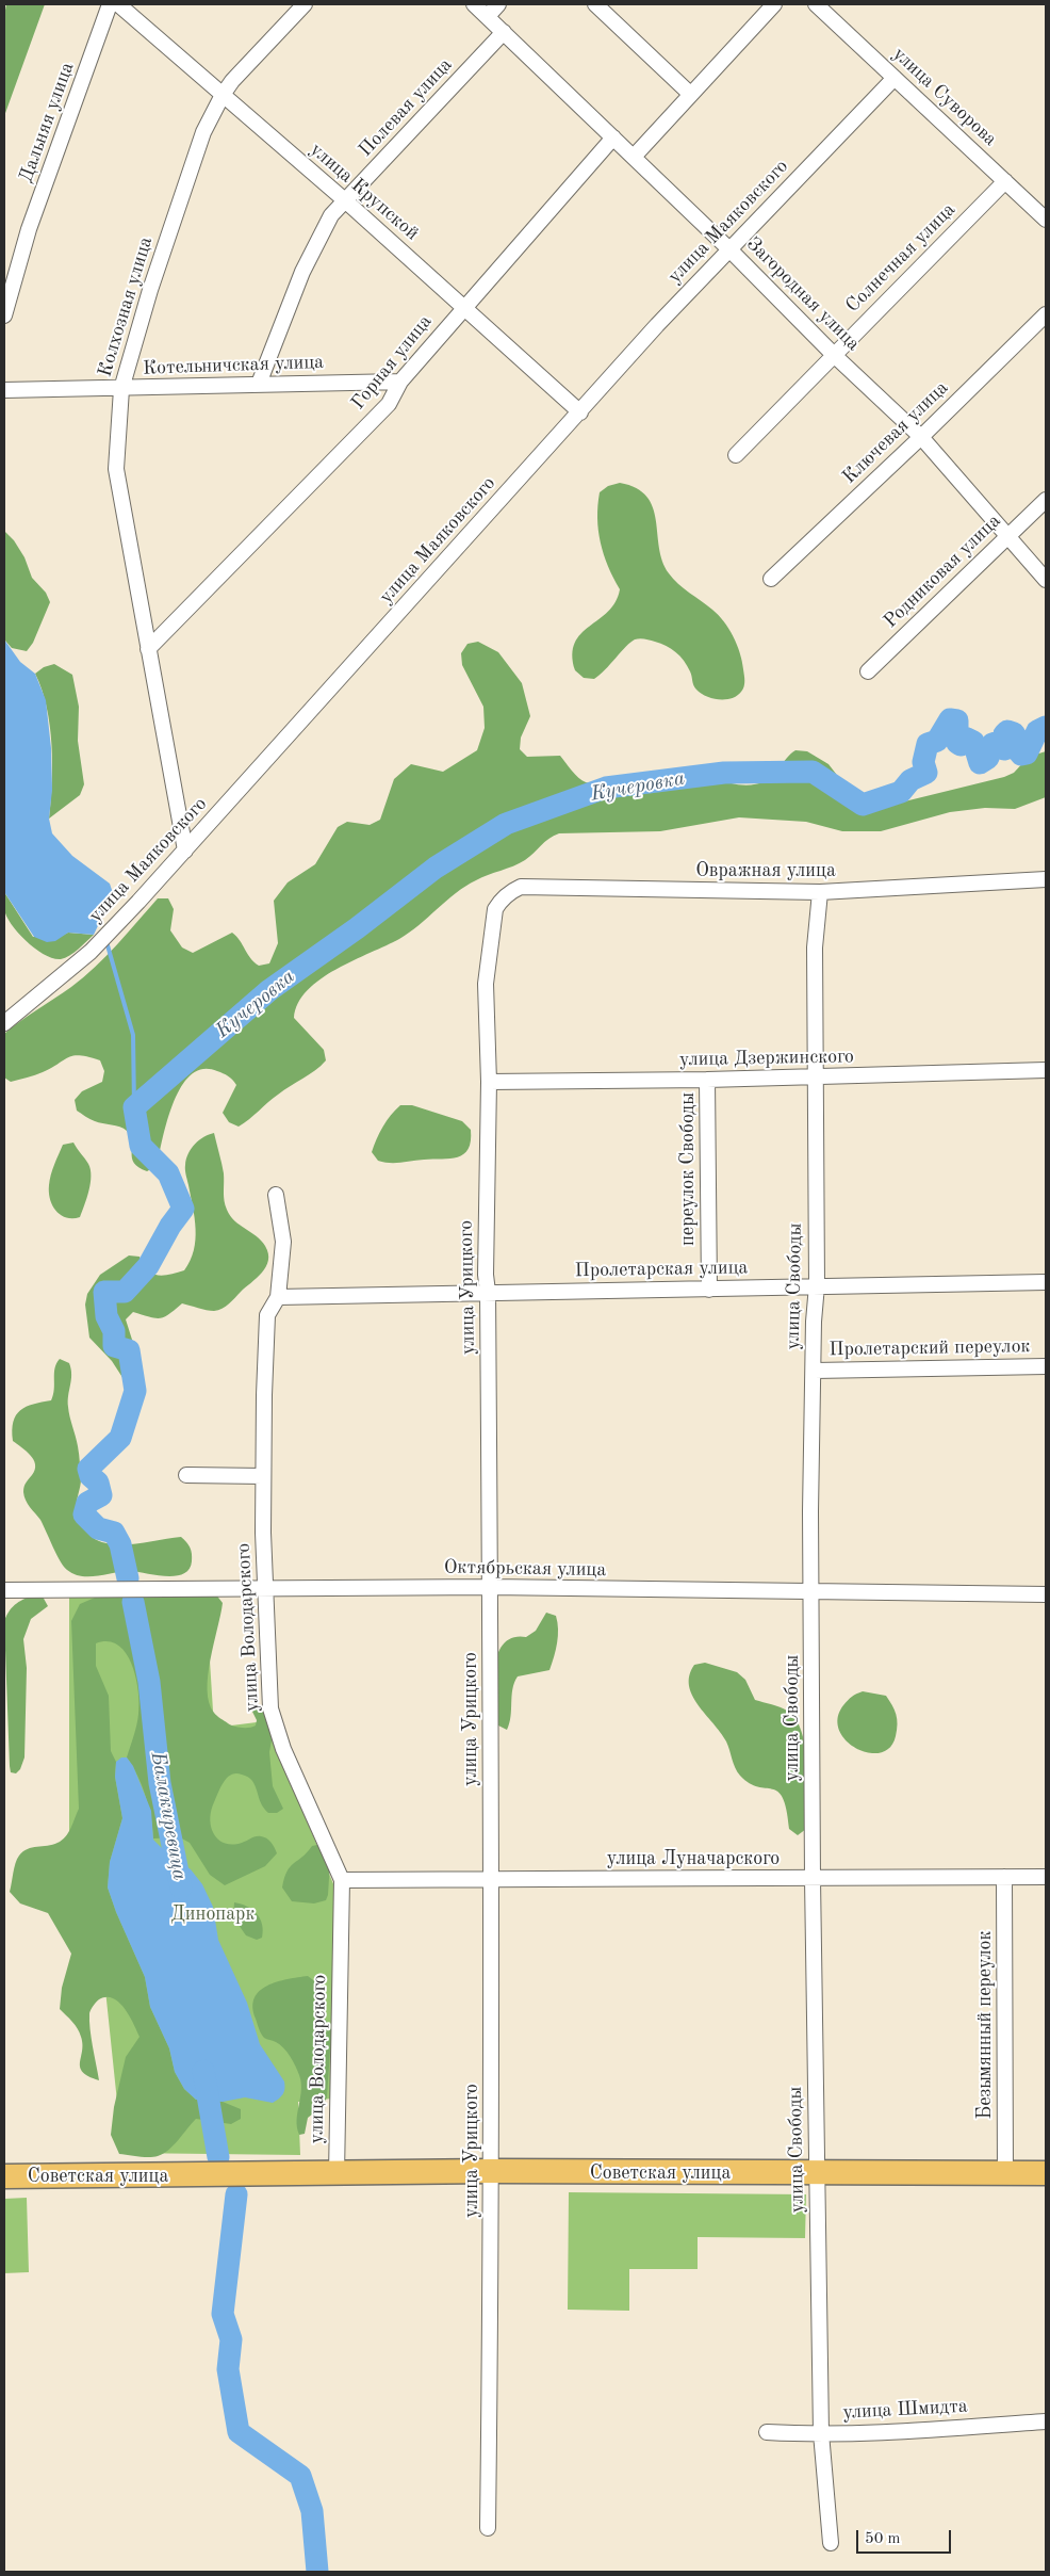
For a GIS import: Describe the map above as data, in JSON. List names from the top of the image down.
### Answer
{
  "streets": {
    "main road": ["Советская улица"],
    "street": [
      "улица Суворова",
      "Полевая улица",
      "Дальняя улица",
      "улица Крупской",
      "улица Маяковского",
      "Солнечная улица",
      "Загородная улица",
      "Колхозная улица",
      "Горная улица",
      "Котельничская улица",
      "Ключевая улица",
      "Родниковая улица",
      "Овражная улица",
      "улица Дзержинского",
      "переулок Свободы",
      "Пролетарская улица",
      "улица Свободы",
      "улица Урицкого",
      "Пролетарский переулок",
      "Октябрьская улица",
      "улица Володарского",
      "улица Луначарского",
      "Безымянный переулок",
      "улица Шмидта"
    ]
  },
  "crossings": [
    ["улица Суворова", "улица Маяковского"],
    ["улица Суворова", "Солнечная улица"],
    ["Полевая улица", "улица Крупской"],
    ["Полевая улица", "Загородная улица"],
    ["Полевая улица", "Котельничская улица"],
    ["улица Крупской", "улица Маяковского"],
    ["улица Крупской", "Колхозная улица"],
    ["улица Крупской", "Горная улица"],
    ["улица Маяковского", "Загородная улица"],
    ["улица Маяковского", "Колхозная улица"],
    ["Солнечная улица", "Загородная улица"],
    ["Загородная улица", "Горная улица"],
    ["Загородная улица", "Ключевая улица"],
    ["Загородная улица", "Родниковая улица"],
    ["Колхозная улица", "Горная улица"],
    ["Колхозная улица", "Котельничская улица"],
    ["Горная улица", "Котельничская улица"],
    ["Овражная улица", "улица Свободы"],
    ["Овражная улица", "улица Урицкого"],
    ["улица Дзержинского", "переулок Свободы"],
    ["улица Дзержинского", "улица Свободы"],
    ["улица Дзержинского", "улица Урицкого"],
    ["переулок Свободы", "Пролетарская улица"],
    ["Пролетарская улица", "улица Свободы"],
    ["Пролетарская улица", "улица Урицкого"],
    ["Пролетарская улица", "улица Володарского"],
    ["улица Свободы", "Пролетарский переулок"],
    ["улица Свободы", "Октябрьская улица"],
    ["улица Свободы", "улица Луначарского"],
    ["улица Свободы", "Советская улица"],
    ["улица Свободы", "улица Шмидта"],
    ["улица Урицкого", "Октябрьская улица"],
    ["улица Урицкого", "улица Луначарского"],
    ["улица Урицкого", "Советская улица"],
    ["Октябрьская улица", "улица Володарского"],
    ["улица Володарского", "улица Луначарского"],
    ["улица Володарского", "Советская улица"],
    ["улица Луначарского", "Безымянный переулок"],
    ["Безымянный переулок", "Советская улица"]
  ],
  "water": ["Кучеровка", "Балакиревица"],
  "parks": ["Динопарк"],
  "scale_bar": "50 m"
}
